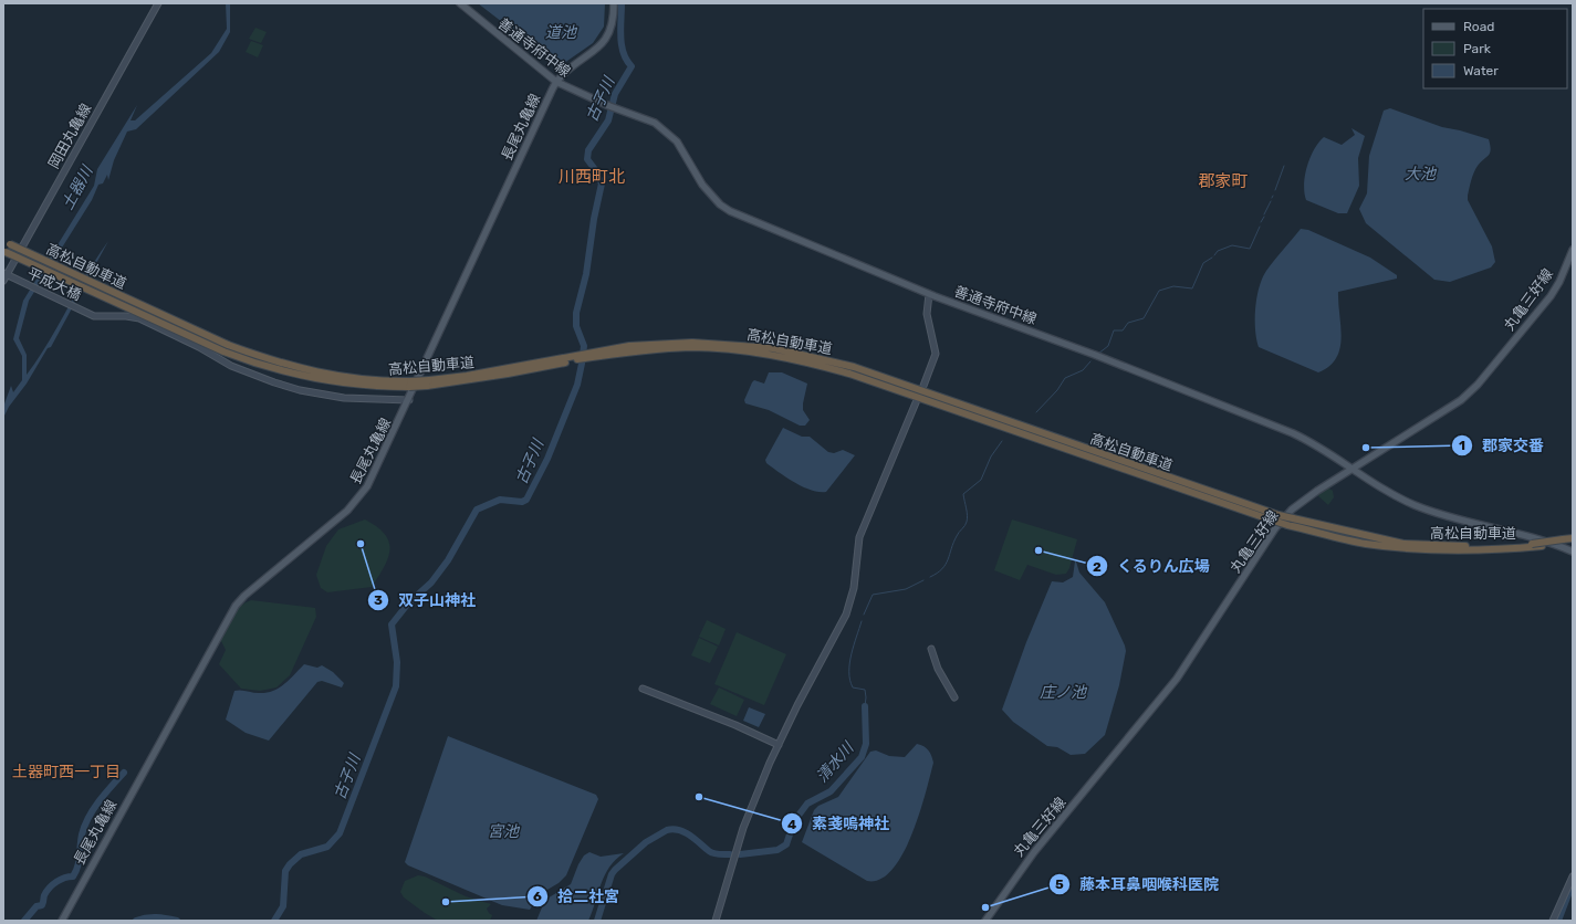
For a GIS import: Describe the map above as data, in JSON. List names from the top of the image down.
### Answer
{
  "streets": {
    "highway": ["高松自動車道"],
    "main road": ["善通寺府中線", "長尾丸亀線", "丸亀三好線"],
    "street": ["岡田丸亀線", "平成大橋"]
  },
  "crossings": [
    ["善通寺府中線", "長尾丸亀線"],
    ["善通寺府中線", "丸亀三好線"],
    ["長尾丸亀線", "平成大橋"],
    ["岡田丸亀線", "平成大橋"]
  ],
  "districts": ["川西町北", "郡家町", "土器町西一丁目"],
  "water": [
    "道池",
    "古子川",
    "大池",
    "土器川",
    "庄ノ池",
    "清水川",
    "宮池"
  ],
  "places": [
    "郡家交番",
    "双子山神社",
    "くるりん広場",
    "素戔嗚神社",
    "拾二社宮",
    "藤本耳鼻咽喉科医院"
  ],
  "legend": ["Road", "Park", "Water"]
}
